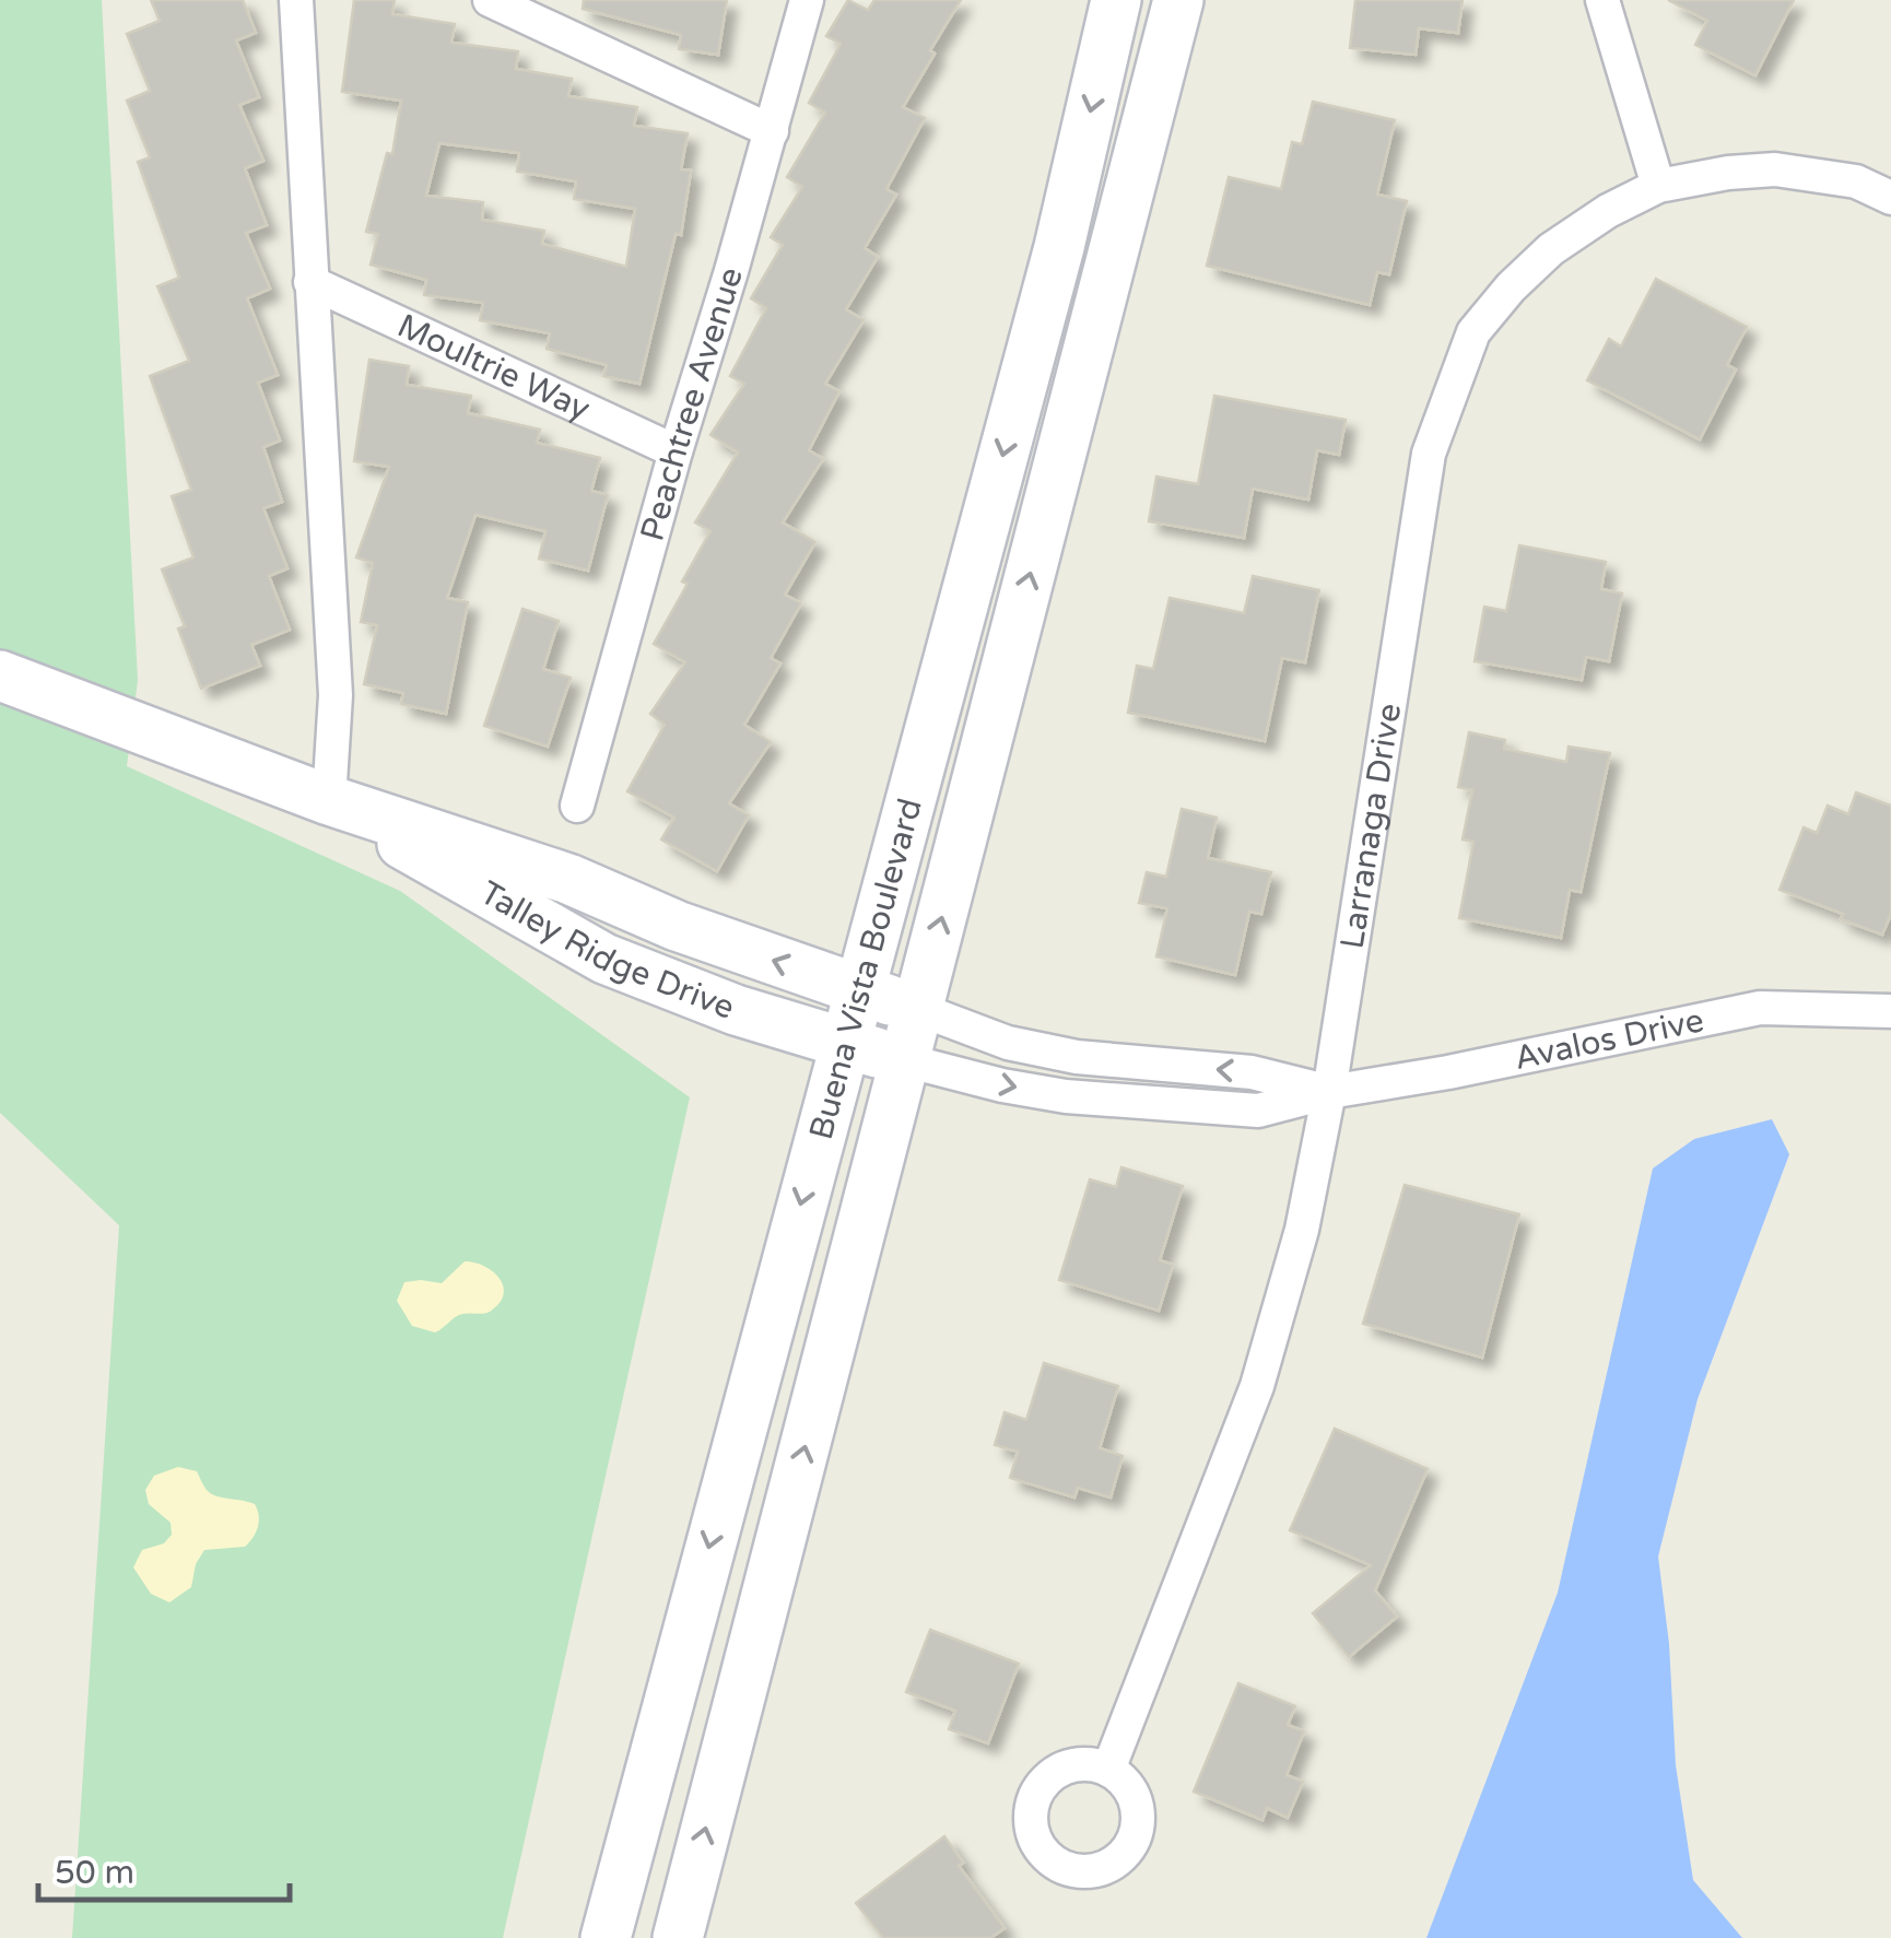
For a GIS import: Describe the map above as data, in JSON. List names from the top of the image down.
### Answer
{
  "streets": {
    "main road": ["Talley Ridge Drive", "Buena Vista Boulevard"],
    "street": [
      "Moultrie Way",
      "Peachtree Avenue",
      "Larranaga Drive",
      "Avalos Drive"
    ]
  },
  "crossings": [
    ["Moultrie Way", "Peachtree Avenue"],
    ["Larranaga Drive", "Avalos Drive"],
    ["Talley Ridge Drive", "Buena Vista Boulevard"],
    ["Talley Ridge Drive", "Avalos Drive"],
    ["Buena Vista Boulevard", "Avalos Drive"]
  ],
  "scale_bar": "50 m"
}
